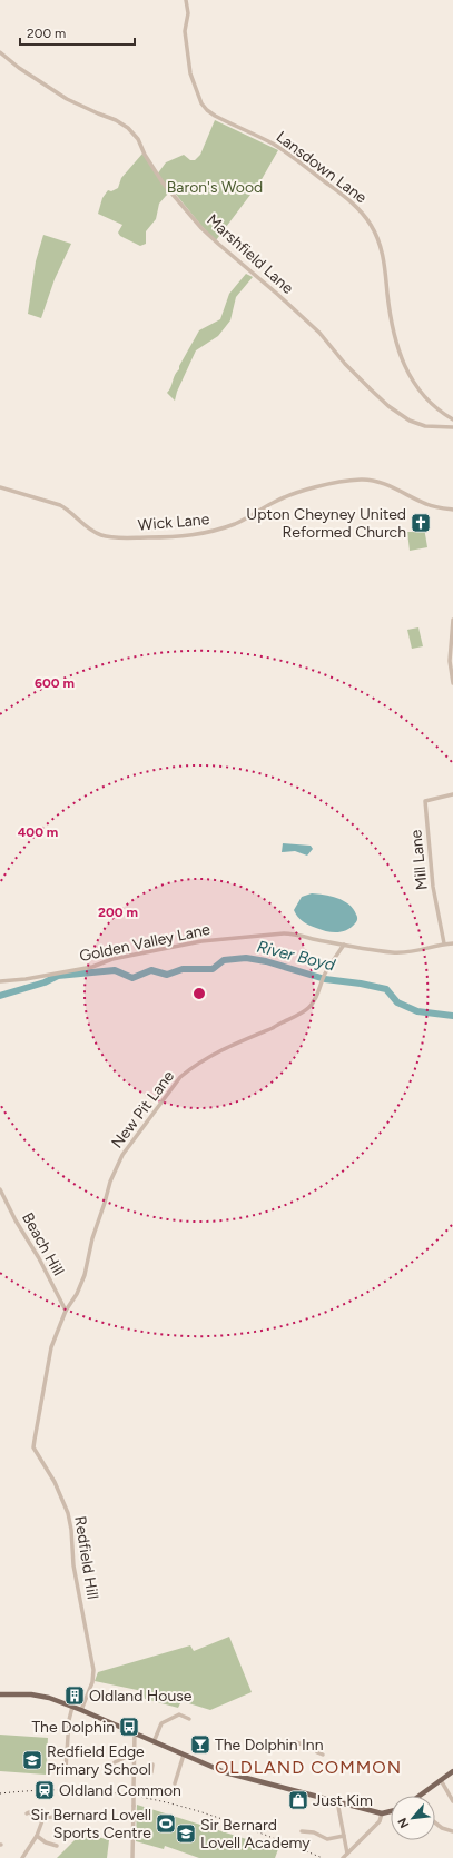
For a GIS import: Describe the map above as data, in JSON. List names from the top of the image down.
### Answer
{
  "streets": {
    "street": [
      "Lansdown Lane",
      "Marshfield Lane",
      "Wick Lane",
      "Mill Lane",
      "Golden Valley Lane",
      "New Pit Lane",
      "Beach Hill",
      "Redfield Hill"
    ]
  },
  "crossings": [
    ["Mill Lane", "Golden Valley Lane"],
    ["Golden Valley Lane", "New Pit Lane"],
    ["New Pit Lane", "Beach Hill"],
    ["New Pit Lane", "Redfield Hill"],
    ["Beach Hill", "Redfield Hill"]
  ],
  "districts": ["OLDLAND COMMON"],
  "water": ["River Boyd"],
  "parks": ["Baron's Wood"],
  "places": {
    "church": ["Upton Cheyney United Reformed Church"],
    "building": ["Oldland House"],
    "bus stop": ["The Dolphin"],
    "bar": ["The Dolphin Inn"],
    "school or university": ["Redfield Edge Primary School", "Sir Bernard Lovell Academy"],
    "station": ["Oldland Common"],
    "shop": ["Just Kim"],
    "sports": ["Sir Bernard Lovell Sports Centre"]
  },
  "scale_bar": "200 m",
  "north": "bottom left",
  "rings": ["600 m", "400 m", "200 m"]
}
